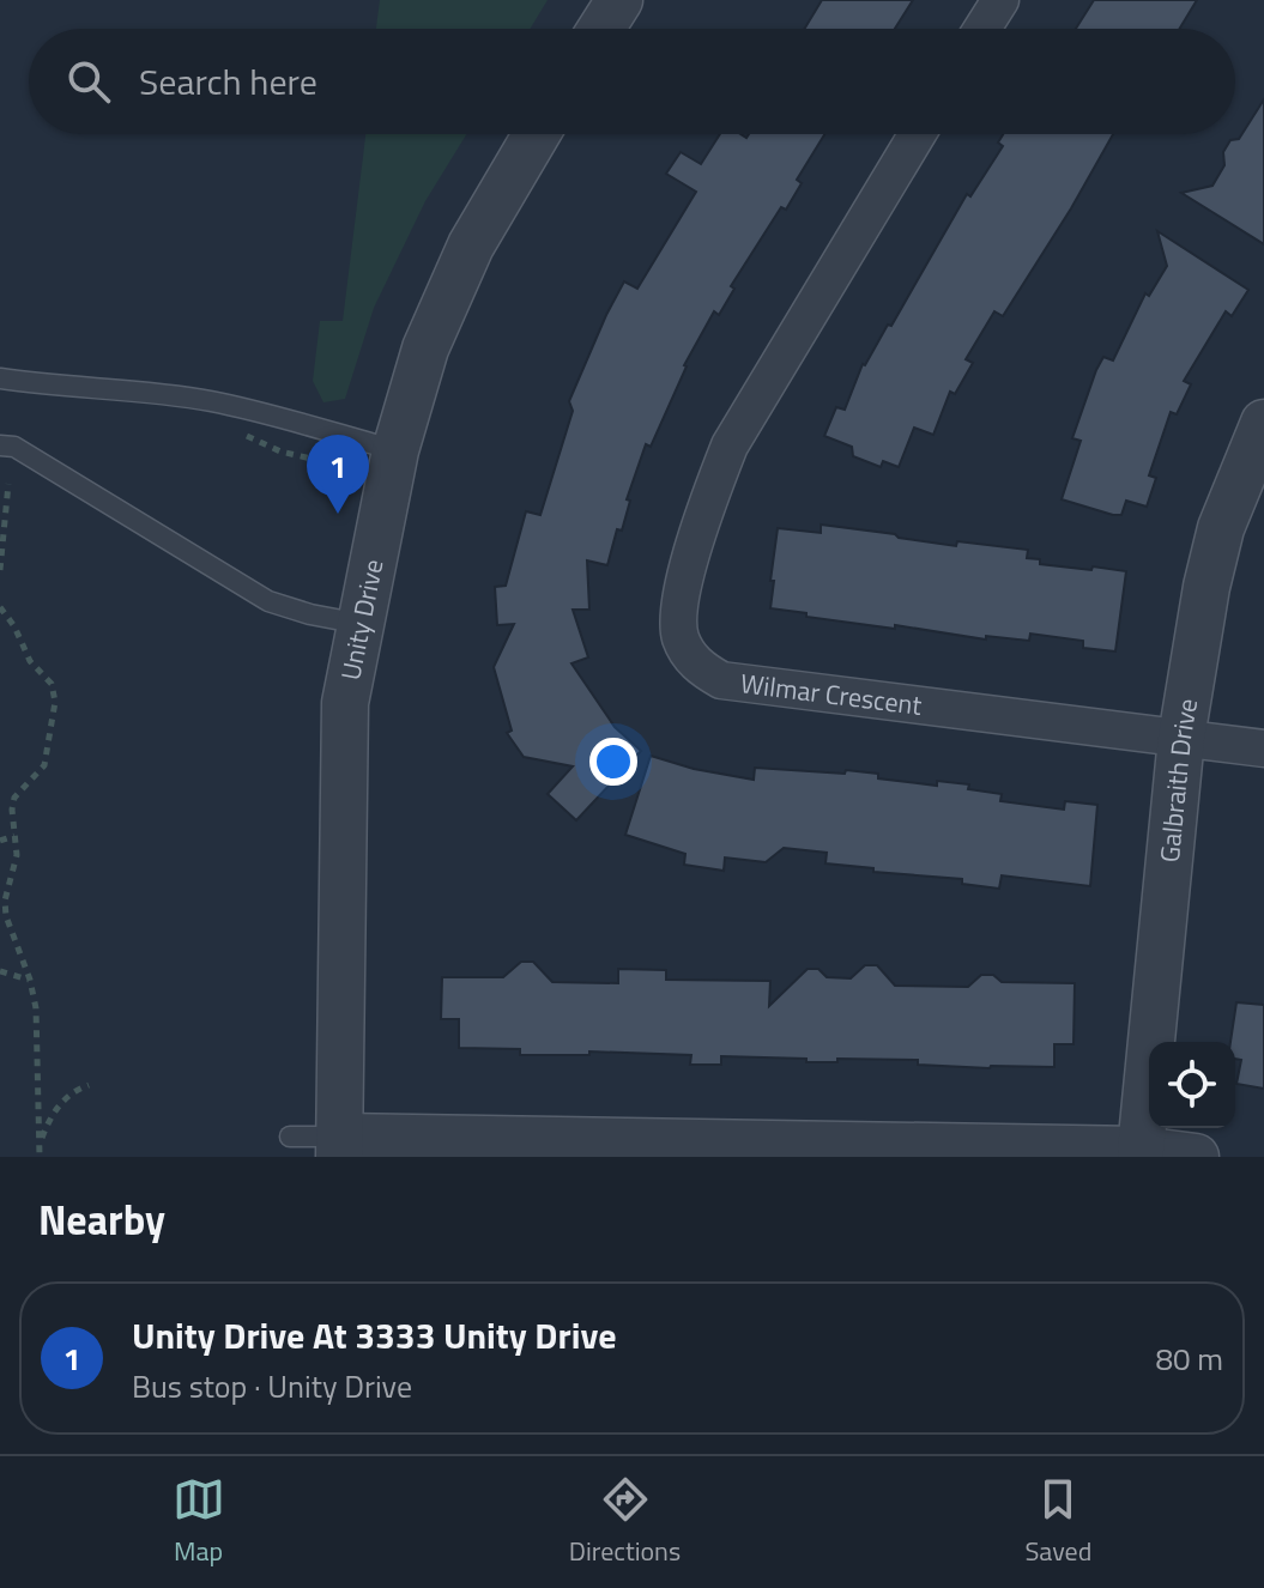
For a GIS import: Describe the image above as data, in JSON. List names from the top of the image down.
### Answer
{
  "streets": {
    "street": ["Unity Drive", "Wilmar Crescent", "Galbraith Drive"]
  },
  "crossings": [
    ["Wilmar Crescent", "Galbraith Drive"]
  ],
  "page": {
    "search": "Search here",
    "pins": "1",
    "heading": "Nearby",
    "list": [
      {
        "mark": "1",
        "name": "Unity Drive At 3333 Unity Drive",
        "note": "Bus stop · Unity Drive",
        "value": "80 m"
      }
    ],
    "nav": ["Map", "Directions", "Saved"]
  }
}
